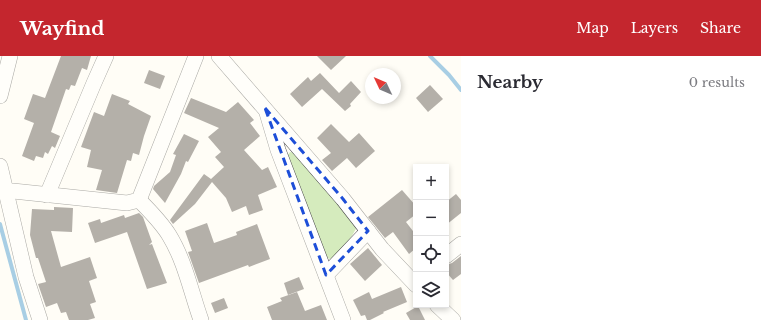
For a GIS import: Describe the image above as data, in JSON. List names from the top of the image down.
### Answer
{
  "north": "top left",
  "page": {
    "header": "Wayfind",
    "nav": ["Map", "Layers", "Share"],
    "heading": ["Nearby", "0 results"],
    "map_buttons": ["+", "−"]
  }
}
